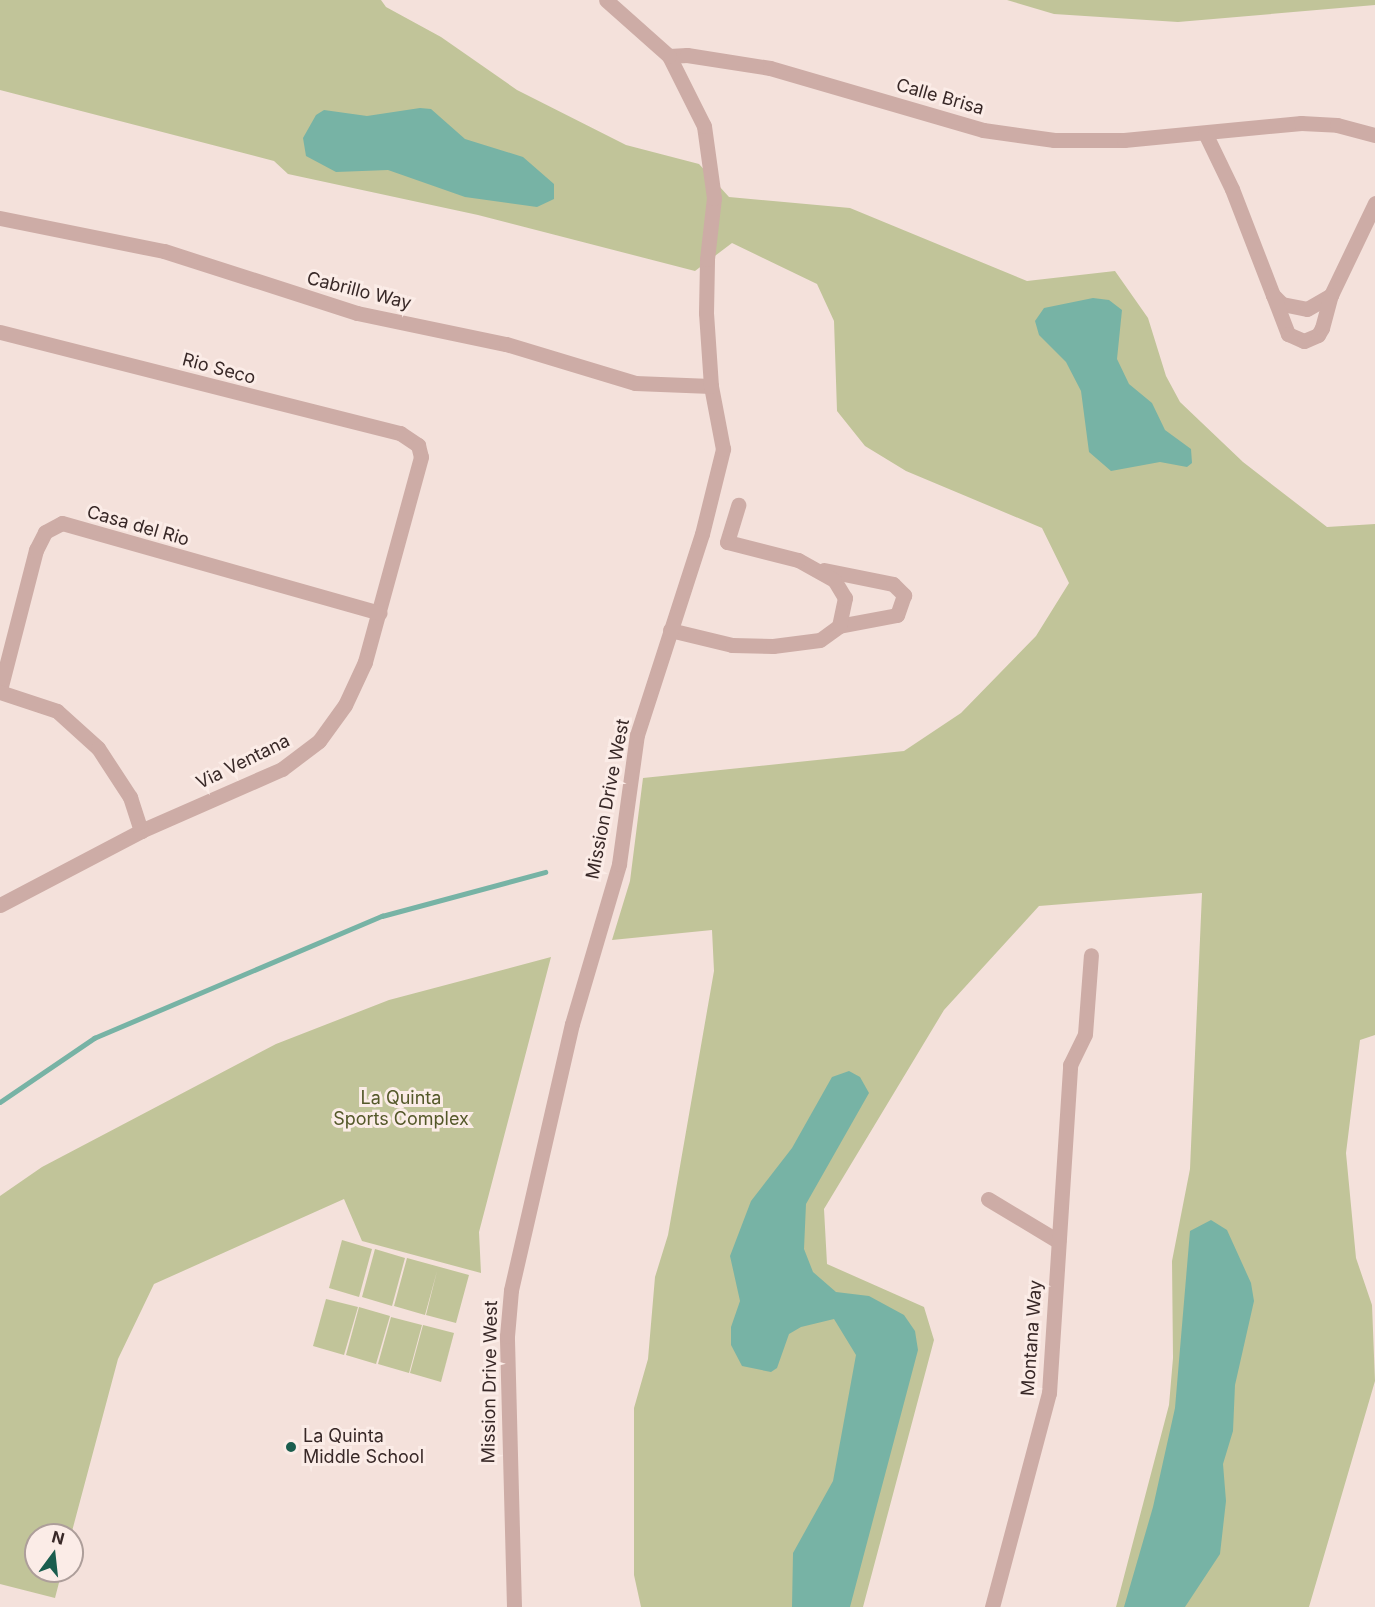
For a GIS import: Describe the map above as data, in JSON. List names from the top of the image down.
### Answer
{
  "streets": {
    "street": [
      "Calle Brisa",
      "Cabrillo Way",
      "Rio Seco",
      "Casa del Rio",
      "Via Ventana",
      "Mission Drive West",
      "Montana Way"
    ]
  },
  "crossings": [
    ["Calle Brisa", "Mission Drive West"],
    ["Cabrillo Way", "Mission Drive West"],
    ["Rio Seco", "Via Ventana"],
    ["Casa del Rio", "Via Ventana"]
  ],
  "parks": ["La Quinta Sports Complex"],
  "places": ["La Quinta Middle School"],
  "north": "top"
}
